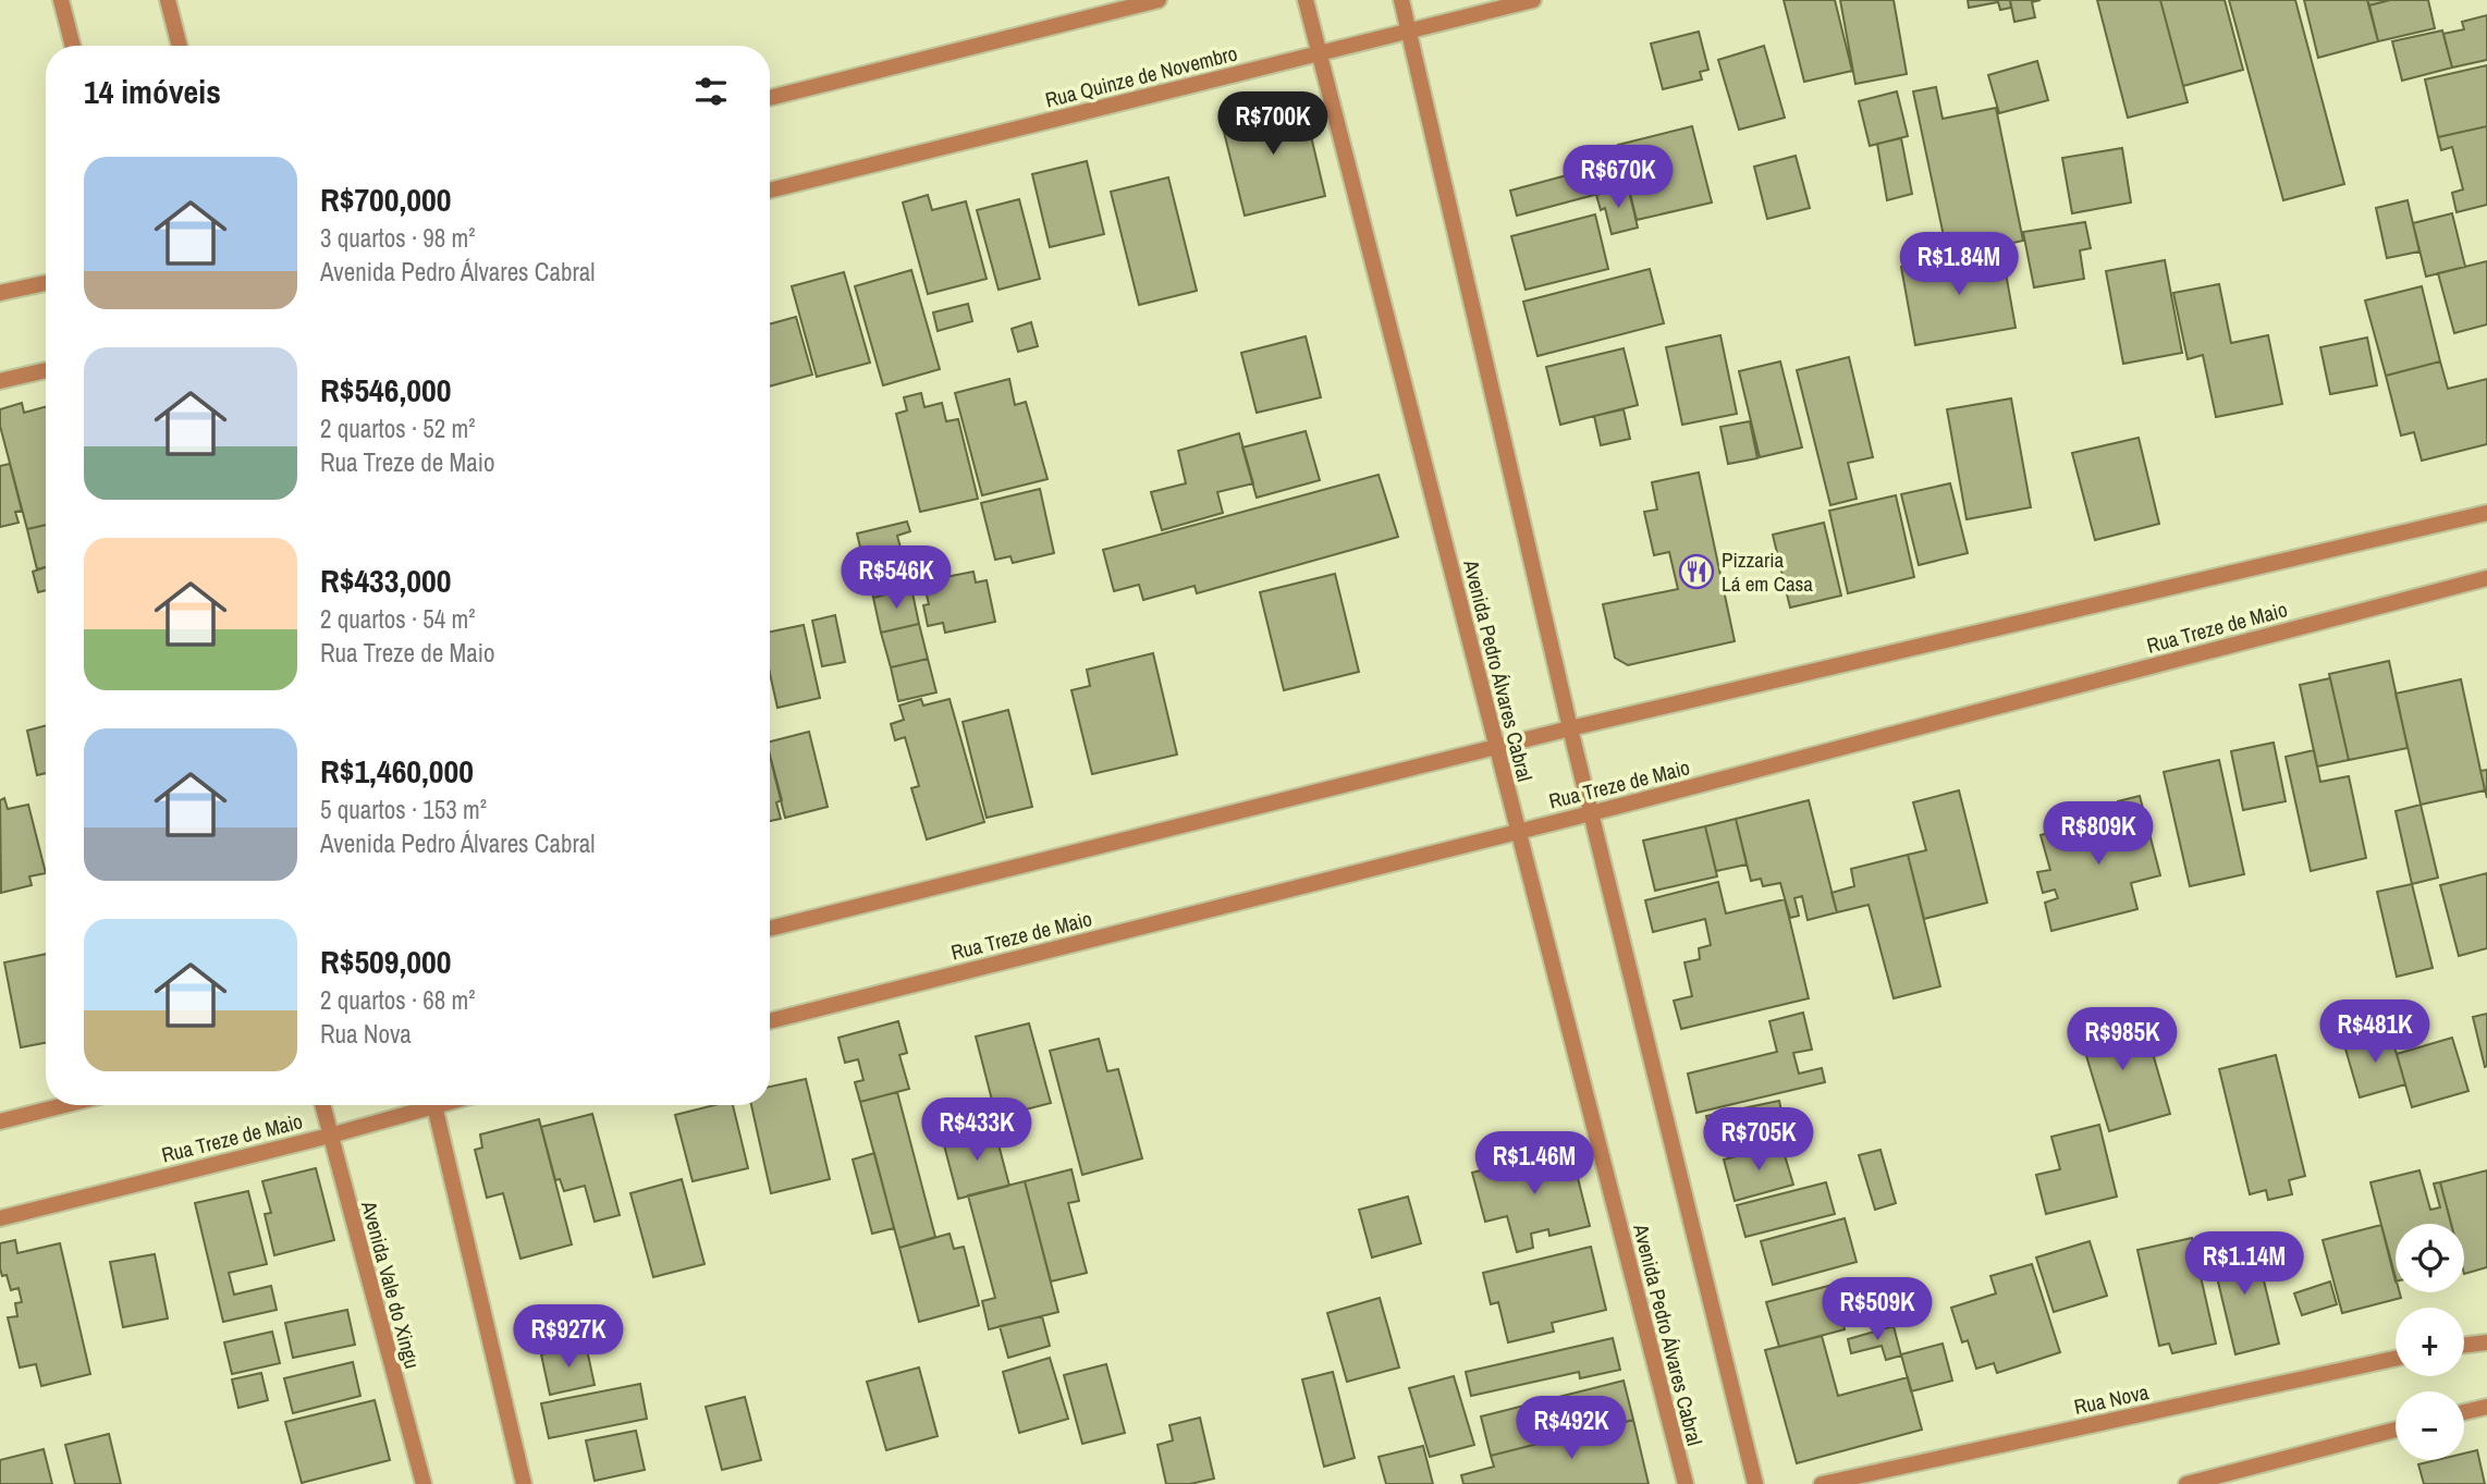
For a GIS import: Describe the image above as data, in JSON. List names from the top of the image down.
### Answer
{
  "streets": {
    "street": [
      "Rua Quinze de Novembro",
      "Rua Treze de Maio",
      "Avenida Pedro Álvares Cabral",
      "Avenida Vale do Xingu",
      "Rua Nova"
    ]
  },
  "crossings": [
    ["Rua Quinze de Novembro", "Avenida Pedro Álvares Cabral"],
    ["Rua Treze de Maio", "Avenida Pedro Álvares Cabral"],
    ["Rua Treze de Maio", "Avenida Vale do Xingu"]
  ],
  "places": {
    "restaurant": ["Pizzaria Lá em Casa"]
  },
  "page": {
    "heading": "14 imóveis",
    "price": [
      "R$700K",
      "R$670K",
      "R$1.84M",
      "R$546K",
      "R$809K",
      "R$481K",
      "R$985K",
      "R$433K",
      "R$705K",
      "R$1.46M",
      "R$1.14M",
      "R$509K",
      "R$927K",
      "R$492K"
    ],
    "list": [
      {
        "name": "R$700,000",
        "note": "3 quartos · 98 m² · Avenida Pedro Álvares Cabral"
      },
      {
        "name": "R$546,000",
        "note": "2 quartos · 52 m² · Rua Treze de Maio"
      },
      {
        "name": "R$433,000",
        "note": "2 quartos · 54 m² · Rua Treze de Maio"
      },
      {
        "name": "R$1,460,000",
        "note": "5 quartos · 153 m² · Avenida Pedro Álvares Cabral"
      },
      {
        "name": "R$509,000",
        "note": "2 quartos · 68 m² · Rua Nova"
      }
    ],
    "map_buttons": ["+", "−"]
  }
}
